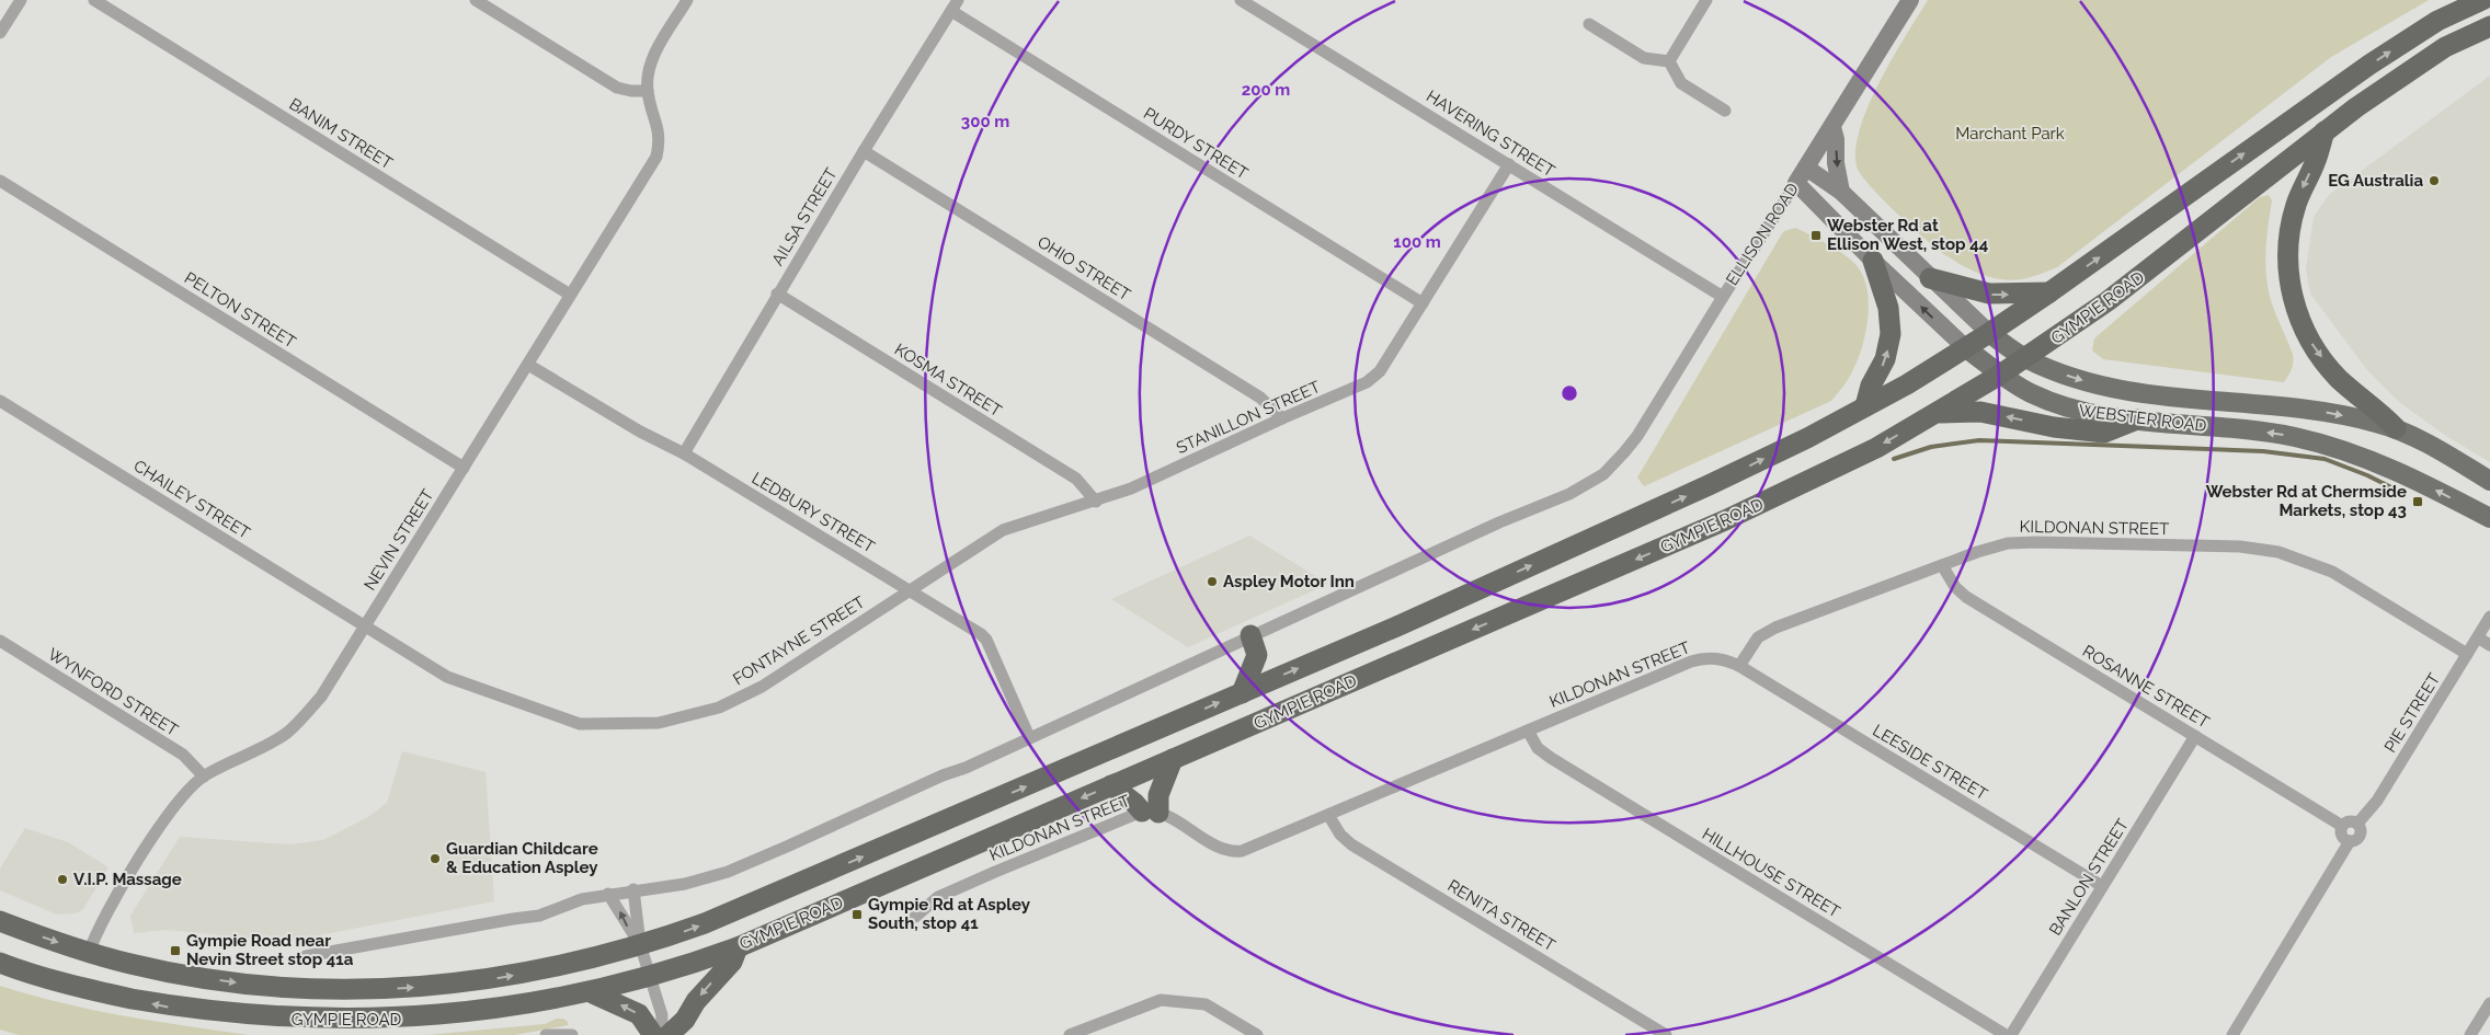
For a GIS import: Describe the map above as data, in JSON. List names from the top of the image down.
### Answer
{
  "streets": {
    "highway": ["GYMPIE ROAD"],
    "main road": ["ELLISON ROAD", "WEBSTER ROAD"],
    "street": [
      "BANIM STREET",
      "HAVERING STREET",
      "PURDY STREET",
      "AILSA STREET",
      "OHIO STREET",
      "PELTON STREET",
      "KOSMA STREET",
      "STANILLON STREET",
      "CHAILEY STREET",
      "LEDBURY STREET",
      "KILDONAN STREET",
      "NEVIN STREET",
      "FONTAYNE STREET",
      "ROSANNE STREET",
      "WYNFORD STREET",
      "PIE STREET",
      "LEESIDE STREET",
      "HILLHOUSE STREET",
      "BANLON STREET",
      "RENITA STREET"
    ]
  },
  "crossings": [
    ["BANIM STREET", "NEVIN STREET"],
    ["HAVERING STREET", "ELLISON ROAD"],
    ["HAVERING STREET", "STANILLON STREET"],
    ["PURDY STREET", "AILSA STREET"],
    ["PURDY STREET", "STANILLON STREET"],
    ["AILSA STREET", "OHIO STREET"],
    ["AILSA STREET", "KOSMA STREET"],
    ["AILSA STREET", "LEDBURY STREET"],
    ["ELLISON ROAD", "WEBSTER ROAD"],
    ["OHIO STREET", "STANILLON STREET"],
    ["GYMPIE ROAD", "WEBSTER ROAD"],
    ["GYMPIE ROAD", "NEVIN STREET"],
    ["PELTON STREET", "NEVIN STREET"],
    ["KOSMA STREET", "STANILLON STREET"],
    ["STANILLON STREET", "LEDBURY STREET"],
    ["STANILLON STREET", "FONTAYNE STREET"],
    ["CHAILEY STREET", "NEVIN STREET"],
    ["CHAILEY STREET", "FONTAYNE STREET"],
    ["LEDBURY STREET", "NEVIN STREET"],
    ["LEDBURY STREET", "FONTAYNE STREET"],
    ["KILDONAN STREET", "ROSANNE STREET"],
    ["KILDONAN STREET", "PIE STREET"],
    ["KILDONAN STREET", "LEESIDE STREET"],
    ["KILDONAN STREET", "HILLHOUSE STREET"],
    ["KILDONAN STREET", "RENITA STREET"],
    ["NEVIN STREET", "FONTAYNE STREET"],
    ["NEVIN STREET", "WYNFORD STREET"],
    ["ROSANNE STREET", "PIE STREET"],
    ["ROSANNE STREET", "BANLON STREET"],
    ["LEESIDE STREET", "BANLON STREET"]
  ],
  "parks": ["Marchant Park"],
  "places": {
    "other": [
      "EG Australia",
      "Aspley Motor Inn",
      "Guardian Childcare & Education Aspley",
      "V.I.P. Massage"
    ],
    "transit": [
      "Webster Rd at Ellison West, stop 44",
      "Webster Rd at Chermside Markets, stop 43",
      "Gympie Rd at Aspley South, stop 41",
      "Gympie Road near Nevin Street stop 41a"
    ]
  },
  "rings": ["200 m", "300 m", "100 m"]
}
